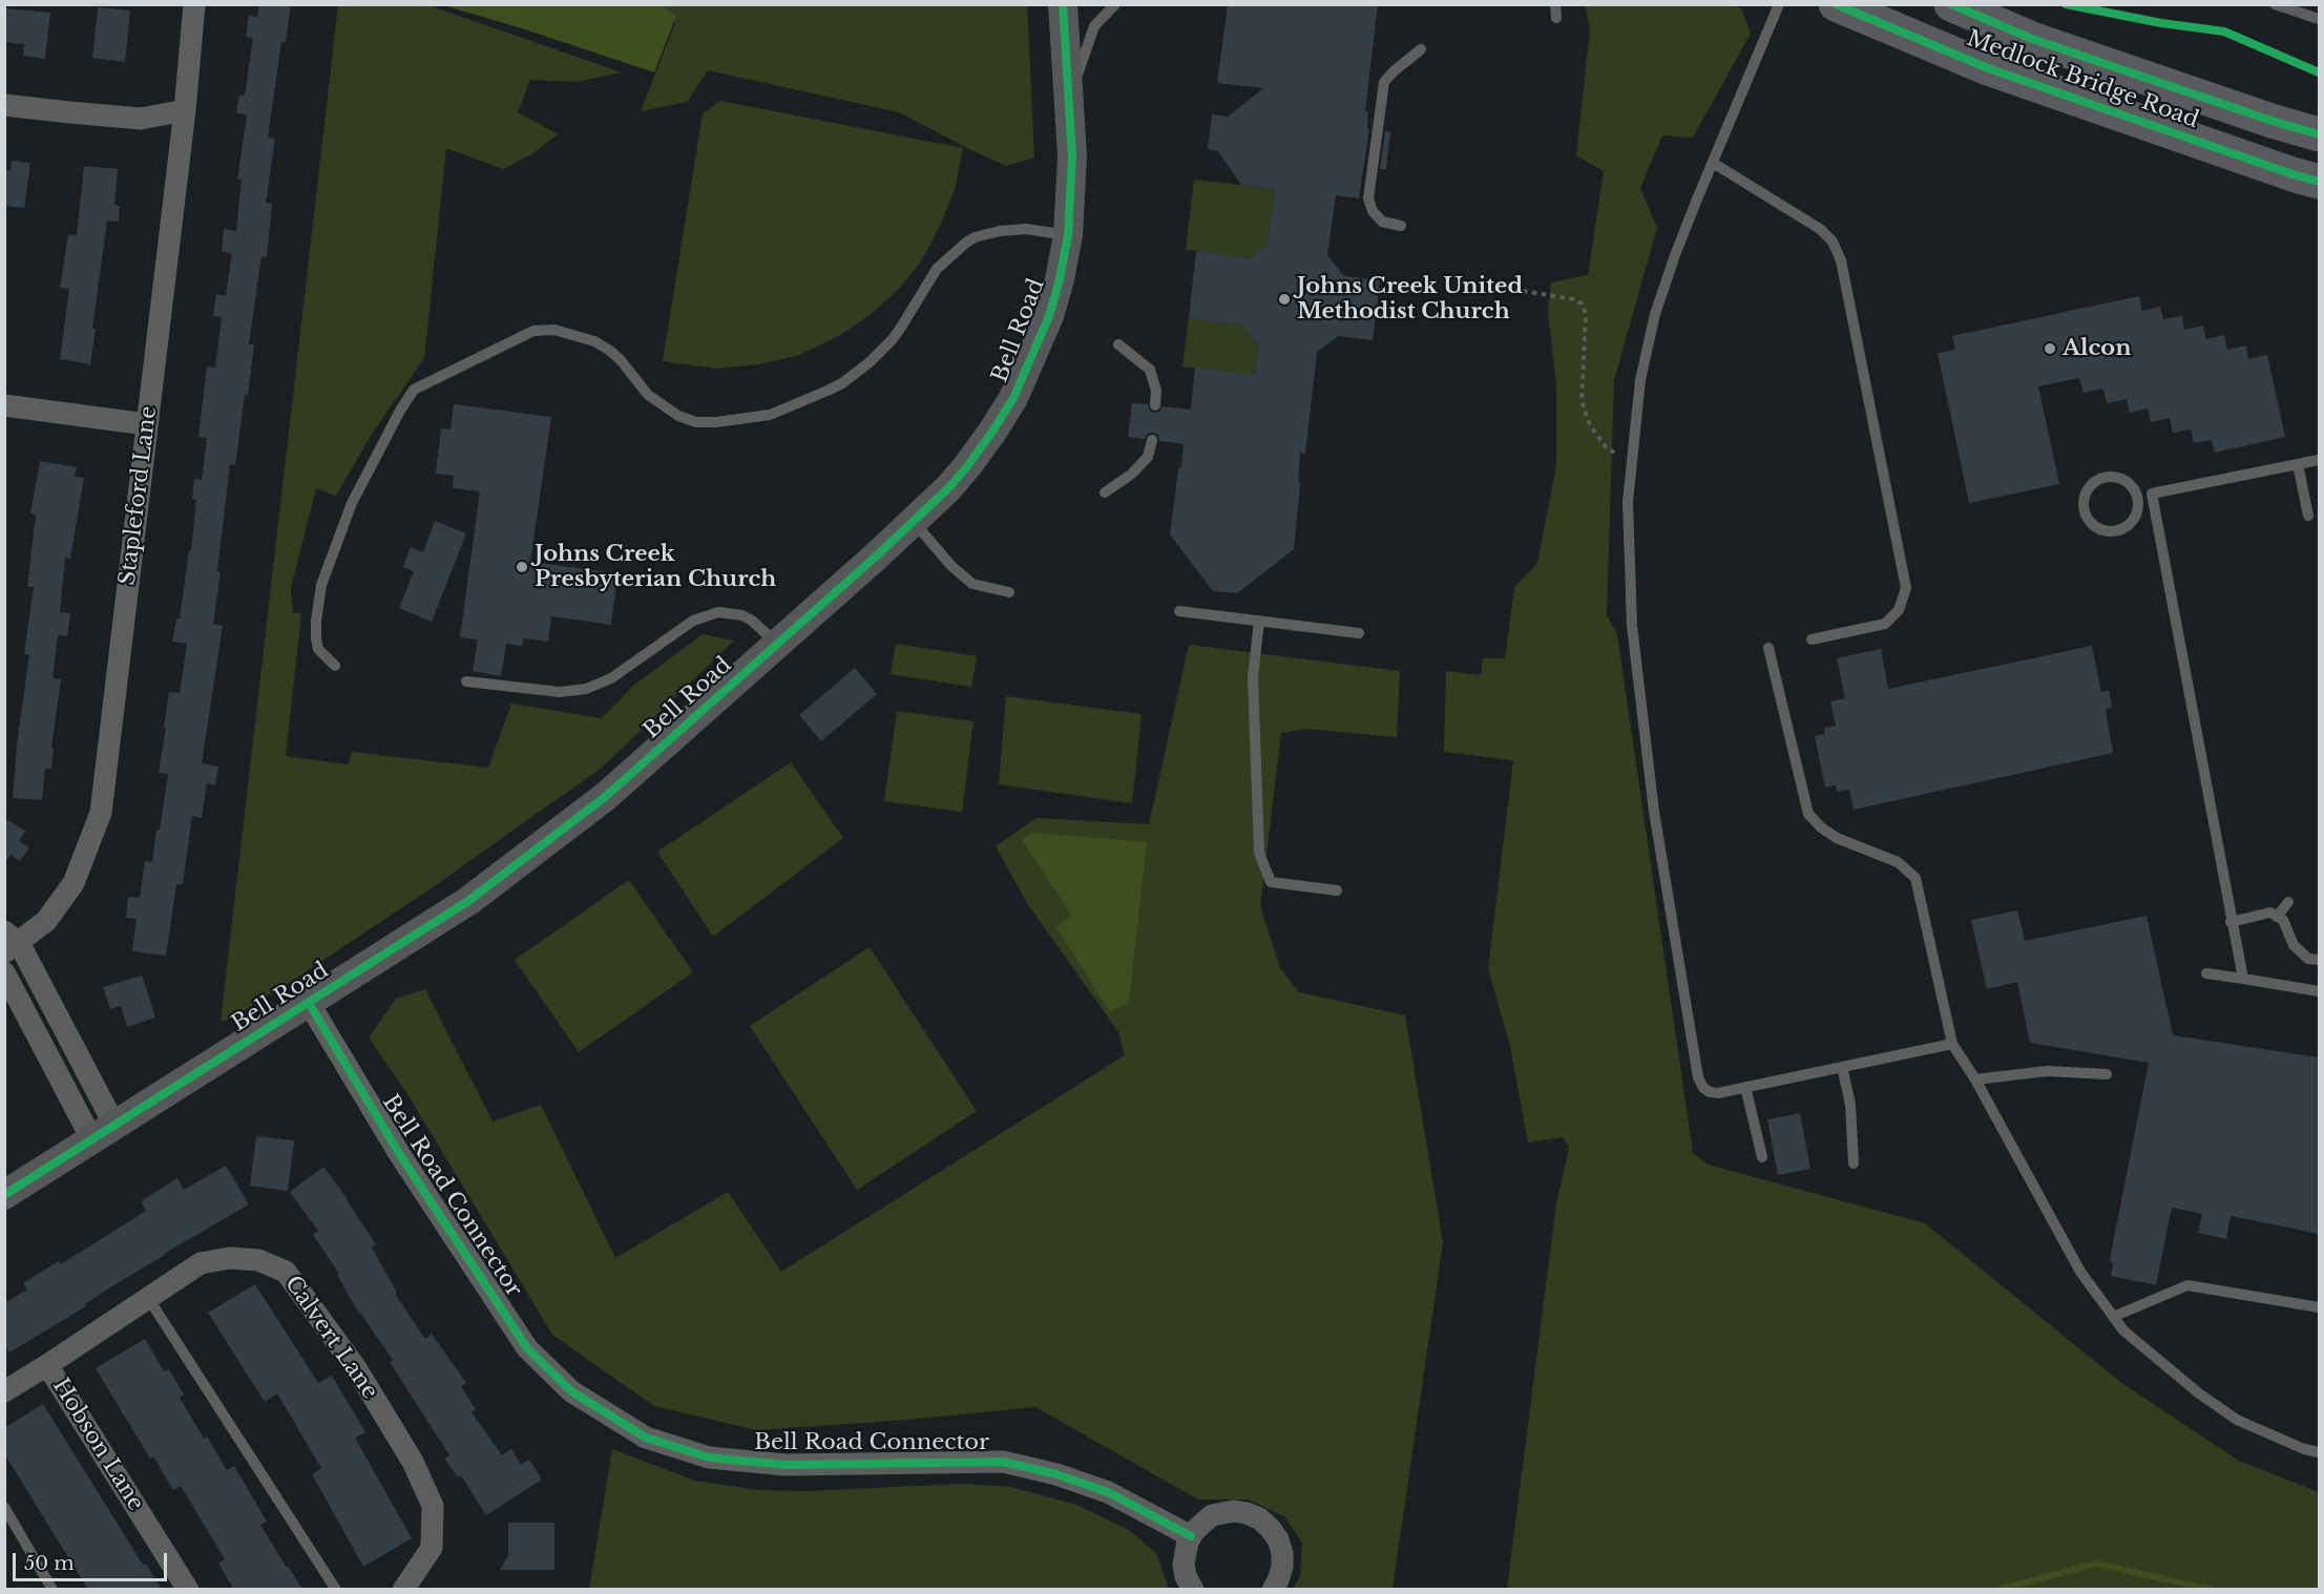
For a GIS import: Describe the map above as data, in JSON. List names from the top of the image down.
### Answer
{
  "streets": {
    "highway": ["Medlock Bridge Road"],
    "street": [
      "Bell Road",
      "Stapleford Lane",
      "Bell Road Connector",
      "Calvert Lane",
      "Hobson Lane"
    ]
  },
  "crossings": [
    ["Bell Road", "Bell Road Connector"],
    ["Calvert Lane", "Hobson Lane"]
  ],
  "places": ["Johns Creek United Methodist Church", "Alcon", "Johns Creek Presbyterian Church"],
  "scale_bar": "50 m"
}
